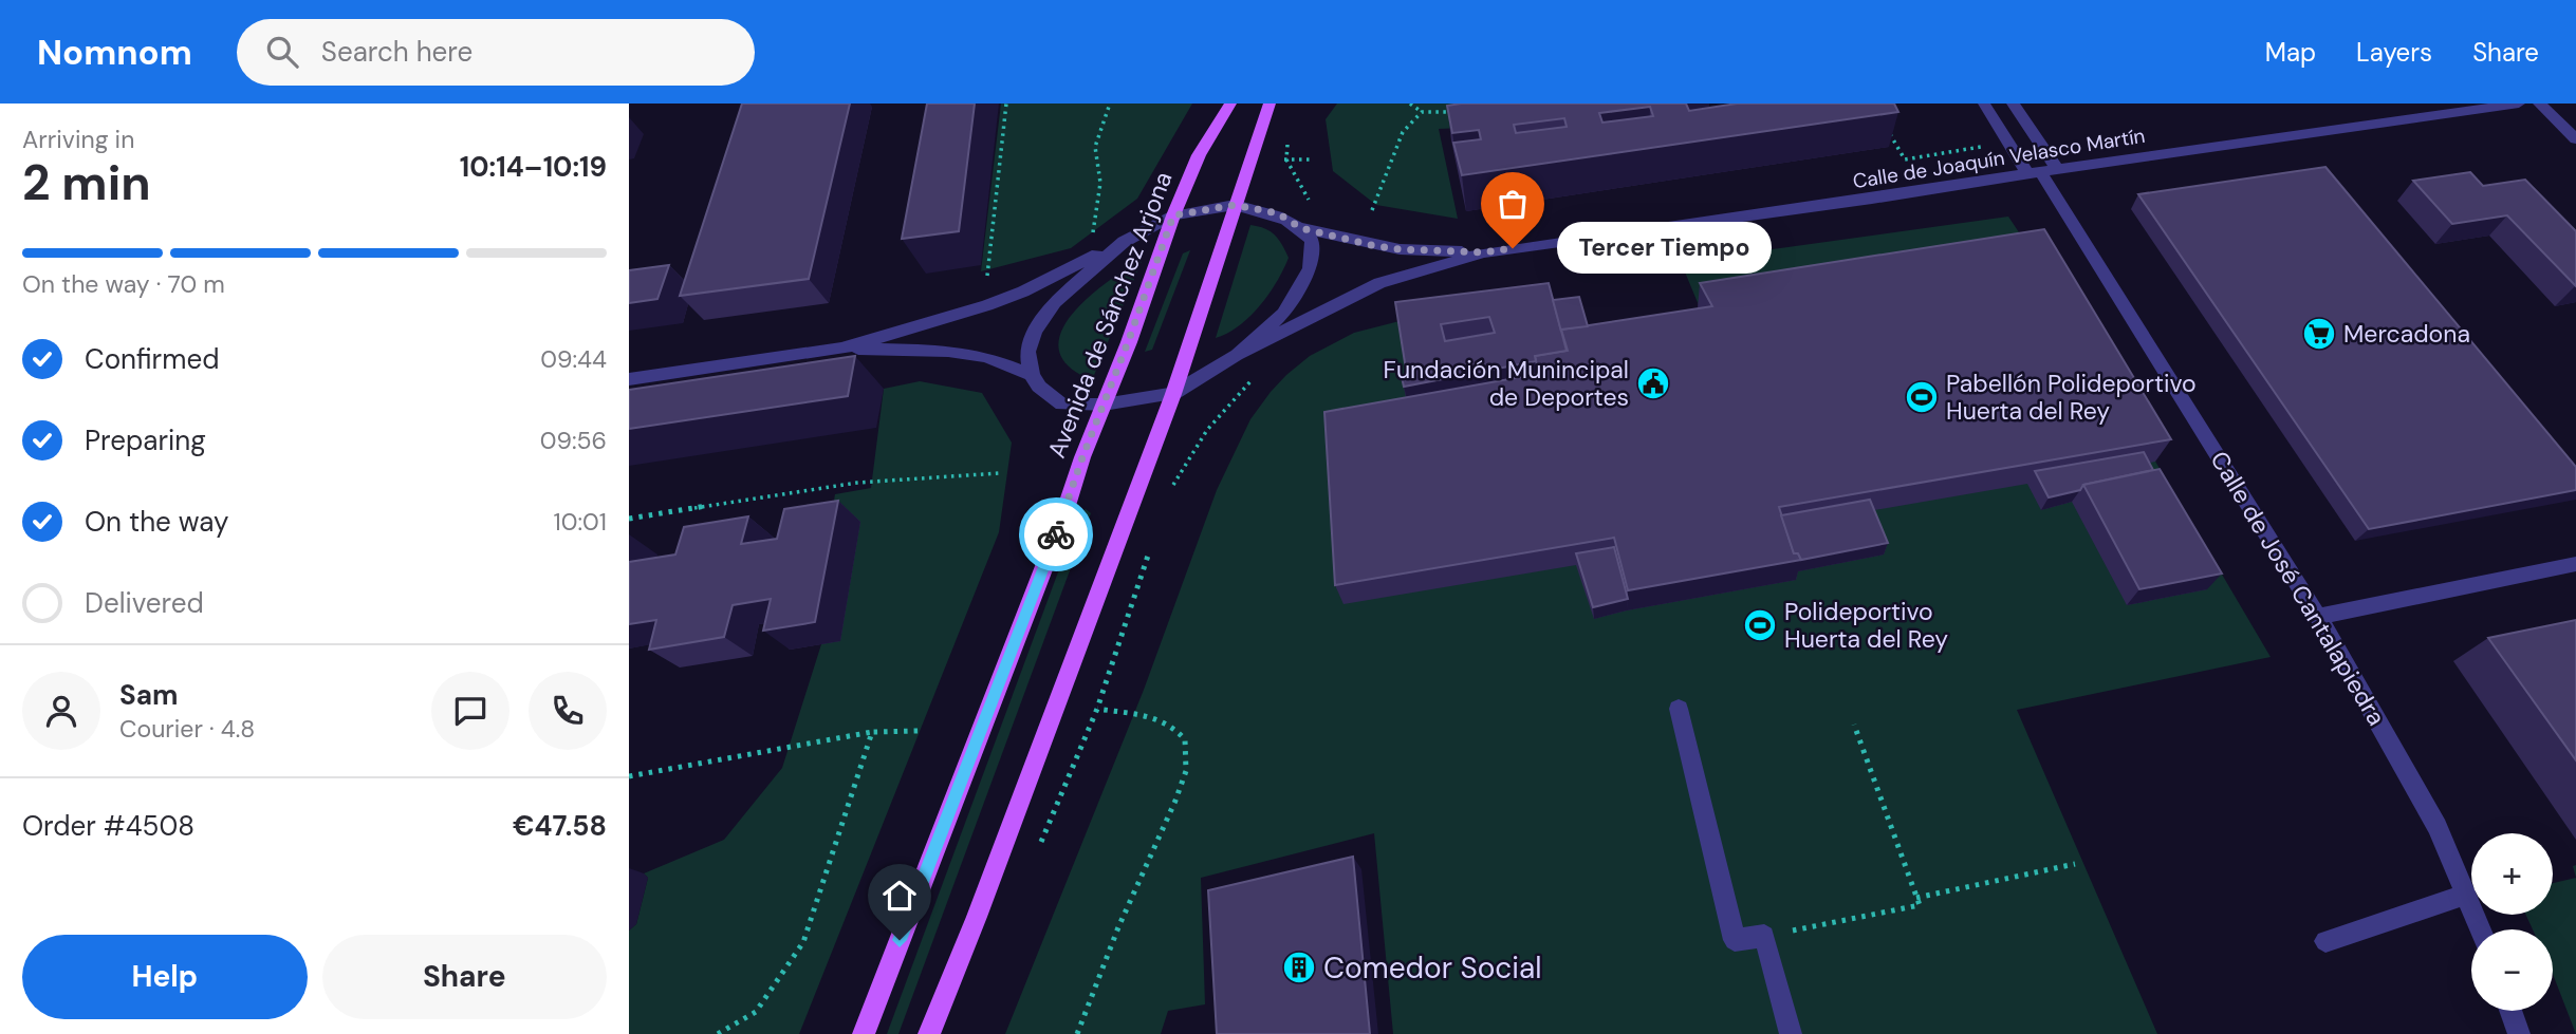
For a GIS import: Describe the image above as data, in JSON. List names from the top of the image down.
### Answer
{
  "streets": {
    "main road": ["Avenida de Sánchez Arjona"],
    "street": ["Calle de Joaquín Velasco Martín", "Calle de José Cantalapiedra"]
  },
  "crossings": [
    ["Calle de Joaquín Velasco Martín", "Calle de José Cantalapiedra"]
  ],
  "places": {
    "other": ["Tercer Tiempo"],
    "supermarket": ["Mercadona"],
    "public building": ["Fundación Munincipal de Deportes"],
    "sports": ["Pabellón Polideportivo Huerta del Rey", "Polideportivo Huerta del Rey"],
    "building": ["Comedor Social"]
  },
  "page": {
    "header": "Nomnom",
    "search": "Search here",
    "nav": ["Map", "Layers", "Share"],
    "heading": ["2 min", "Arriving in", "10:14–10:19"],
    "panel": [
      "Sam",
      "Courier · 4.8",
      "Order #4508",
      "€47.58"
    ],
    "bubble": "Tercer Tiempo",
    "bar": "On the way · 70 m",
    "list": [
      ["Confirmed", "09:44"],
      ["Preparing", "09:56"],
      ["On the way", "10:01"],
      "Delivered"
    ],
    "map_buttons": ["+", "−"],
    "buttons": ["Help", "Share"]
  }
}
